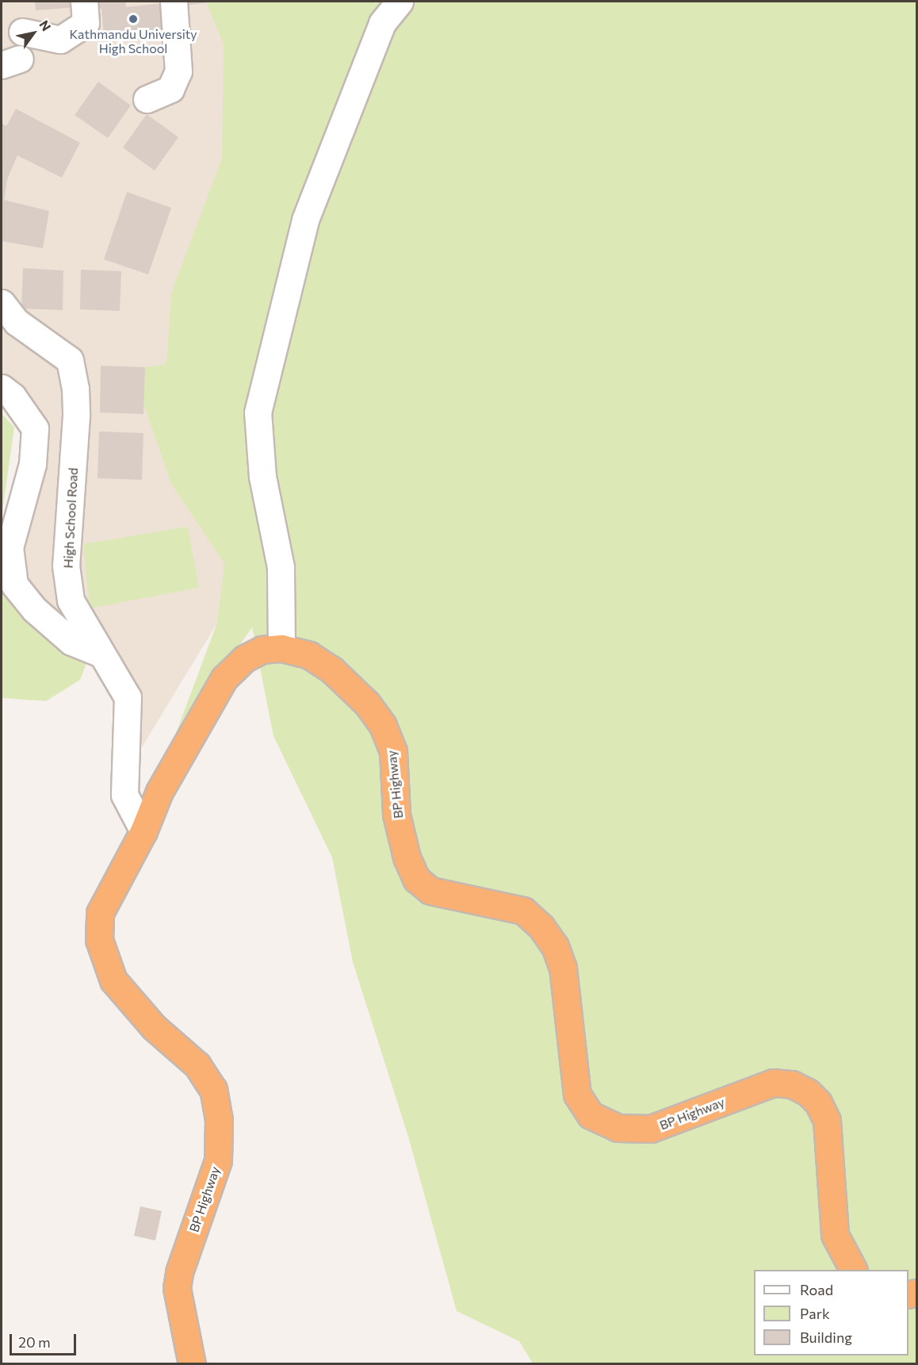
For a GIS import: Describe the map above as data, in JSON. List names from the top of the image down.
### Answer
{
  "streets": {
    "highway": ["BP Highway"],
    "street": ["High School Road"]
  },
  "crossings": [
    ["High School Road", "BP Highway"]
  ],
  "places": ["Kathmandu University High School"],
  "legend": ["Road", "Park", "Building"],
  "scale_bar": "20 m",
  "north": "top right"
}
